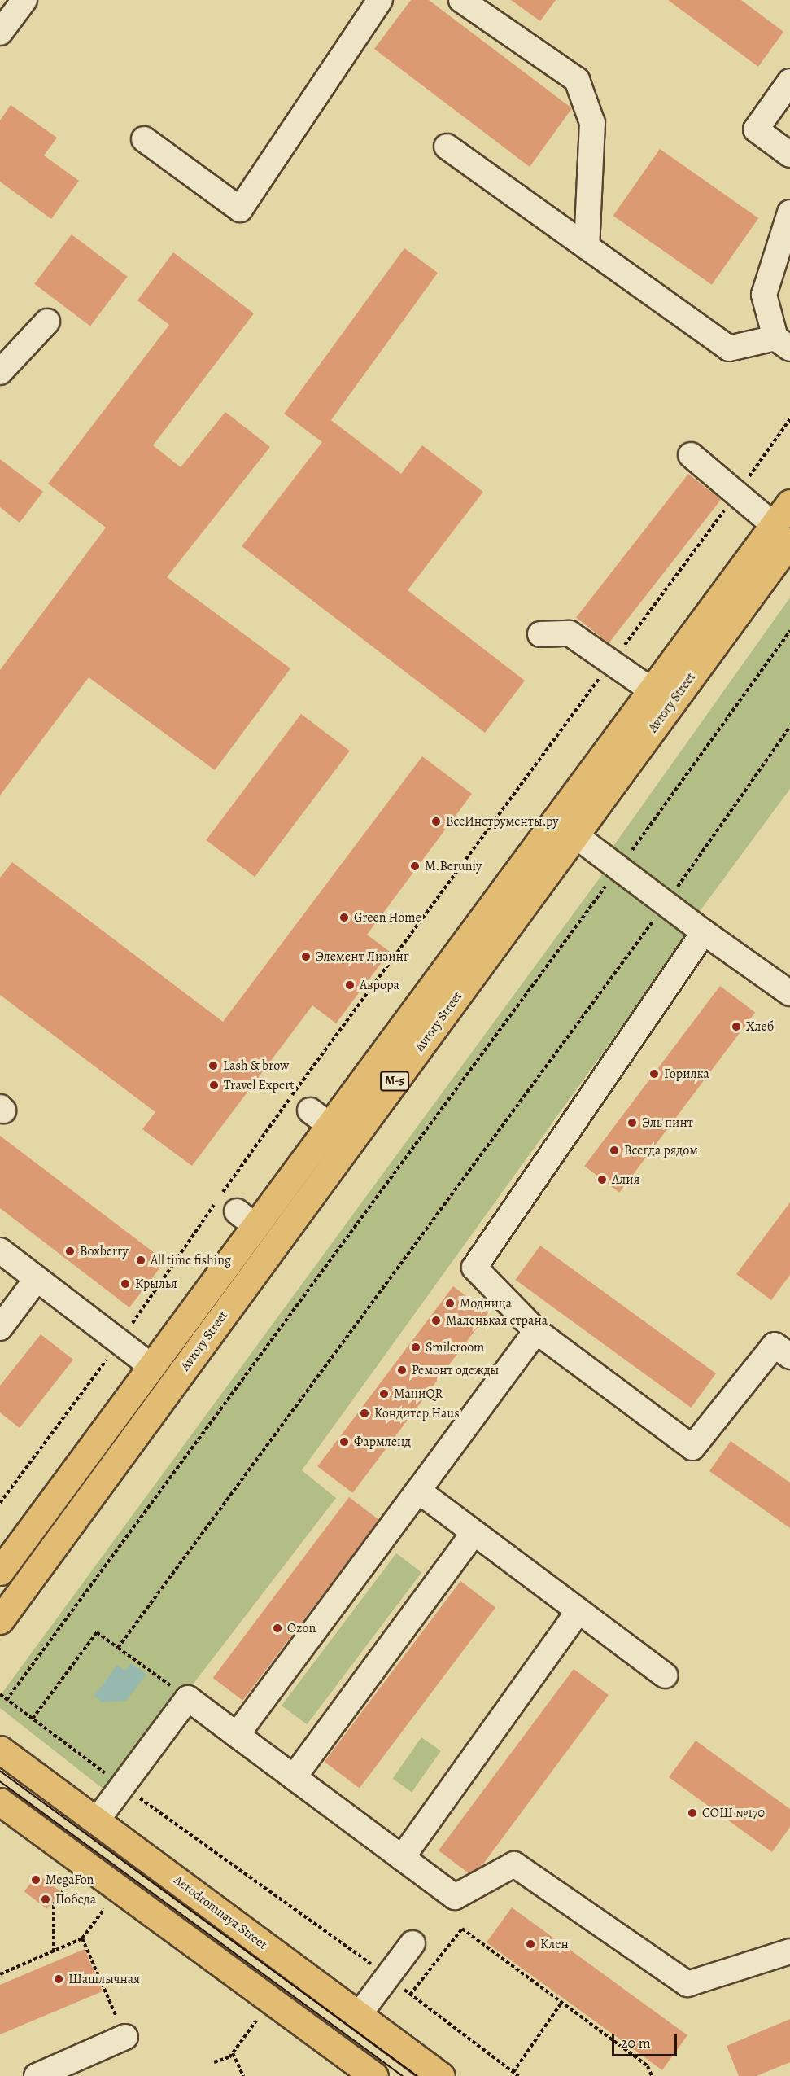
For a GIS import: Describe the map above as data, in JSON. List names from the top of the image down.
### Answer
{
  "streets": {
    "main road": ["Avrory Street", "М-5", "Aerodromnaya Street"]
  },
  "places": [
    "ВсеИнструменты.ру",
    "M.Beruniy",
    "Green Home",
    "Элемент Лизинг",
    "Аврора",
    "Хлеб",
    "Lash & brow",
    "Горилка",
    "Travel Expert",
    "Эль пинт",
    "Всегда рядом",
    "Алия",
    "Boxberry",
    "All time fishing",
    "Крылья",
    "Модница",
    "Маленькая страна",
    "Smileroom",
    "Ремонт одежды",
    "МаниQR",
    "Кондитер Haus",
    "Фармленд",
    "Ozon",
    "СОШ №170",
    "MegaFon",
    "Победа",
    "Клен",
    "Шашлычная"
  ],
  "scale_bar": "20 m"
}
